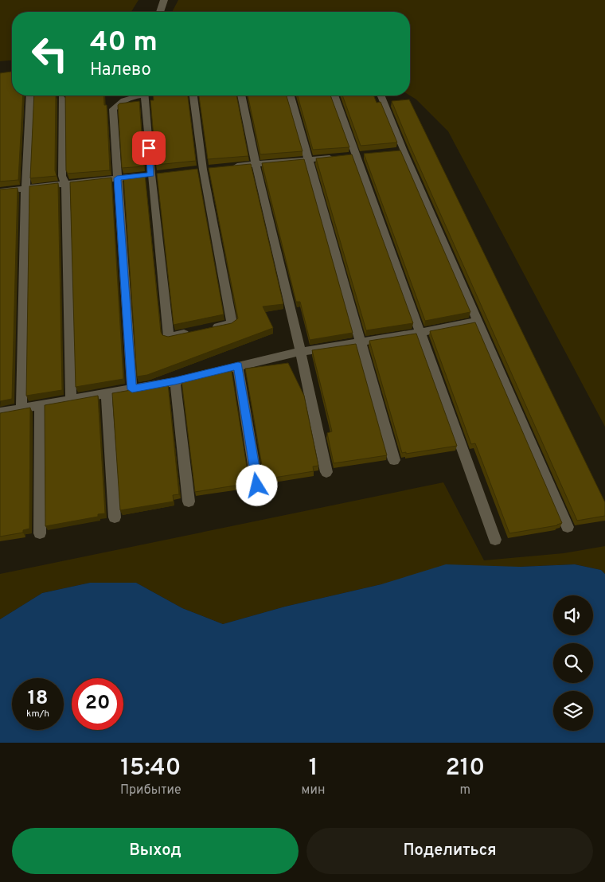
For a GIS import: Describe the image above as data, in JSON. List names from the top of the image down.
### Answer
{
  "page": {
    "turn": ["40 m", "Налево"],
    "speed": "18 km/h",
    "limit": "20",
    "eta": [
      "15:40",
      "Прибытие",
      "1",
      "мин",
      "210",
      "m"
    ],
    "buttons": ["Выход", "Поделиться"]
  }
}
